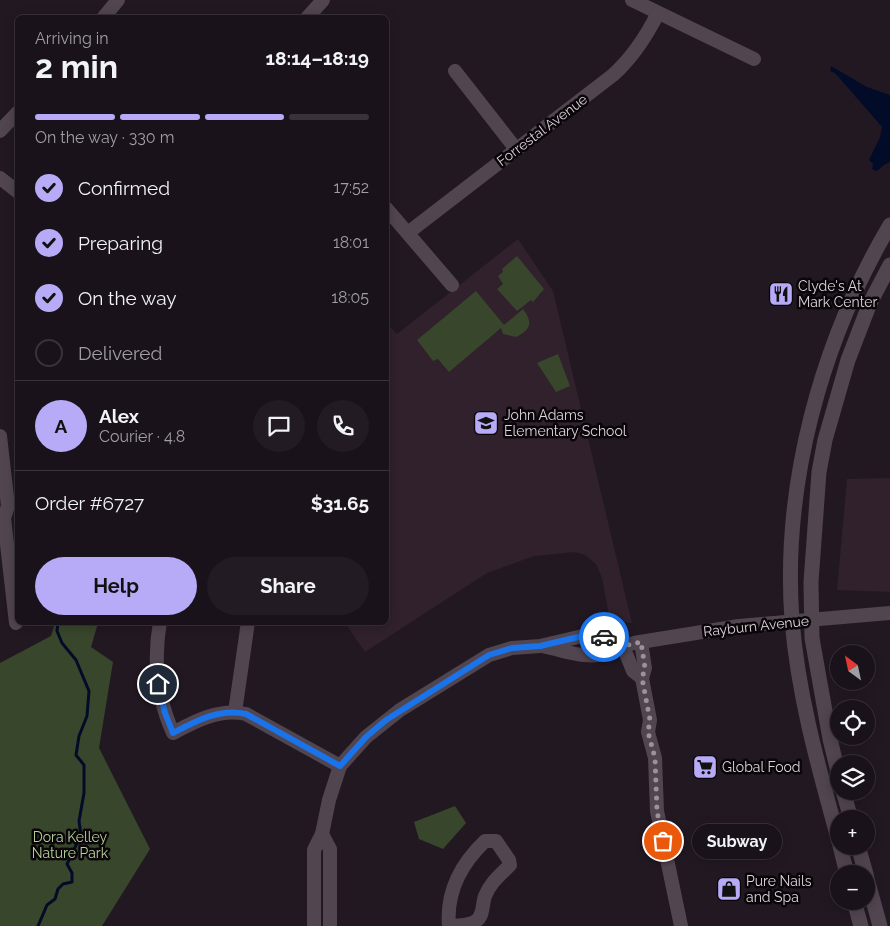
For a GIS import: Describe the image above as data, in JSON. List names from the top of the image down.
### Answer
{
  "streets": {
    "street": ["Forrestal Avenue", "Rayburn Avenue"]
  },
  "parks": ["Dora Kelley Nature Park"],
  "places": {
    "restaurant": ["Clyde's At Mark Center"],
    "school or university": ["John Adams Elementary School"],
    "supermarket": ["Global Food"],
    "other": ["Subway"],
    "shop": ["Pure Nails and Spa"]
  },
  "north": "top left",
  "page": {
    "heading": ["2 min", "Arriving in", "18:14–18:19"],
    "panel": [
      "Alex",
      "Courier · 4.8",
      "Order #6727",
      "$31.65"
    ],
    "bar": "On the way · 330 m",
    "list": [
      ["Confirmed", "17:52"],
      ["Preparing", "18:01"],
      ["On the way", "18:05"],
      "Delivered"
    ],
    "round": "A",
    "buttons": ["Help", "Share"],
    "map_buttons": ["+", "−"],
    "bubble": "Subway"
  }
}
